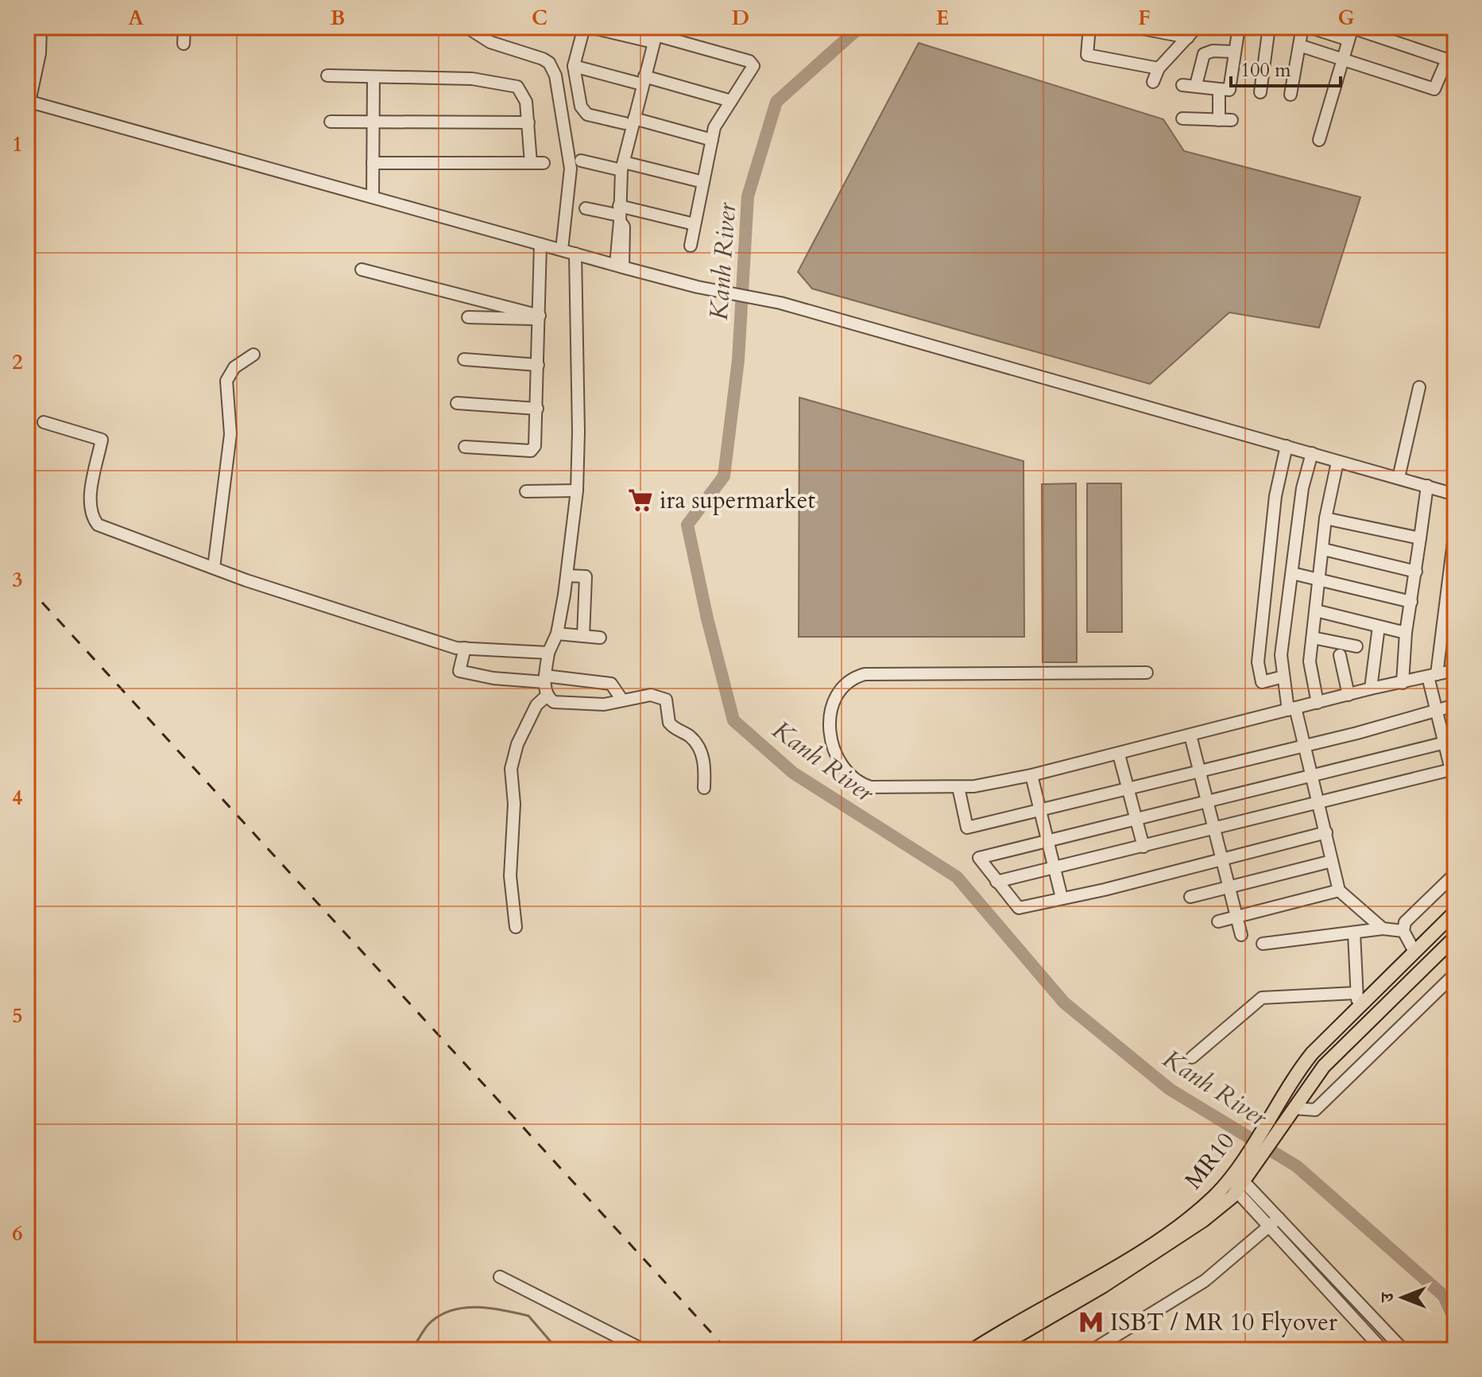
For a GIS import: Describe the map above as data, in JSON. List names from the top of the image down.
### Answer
{
  "streets": {
    "main road": ["MR10"]
  },
  "water": ["Kanh River"],
  "places": {
    "supermarket": ["ira supermarket"],
    "metro station": ["ISBT / MR 10 Flyover"]
  },
  "scale_bar": "100 m",
  "north": "left",
  "grid": {
    "columns": [
      "A",
      "B",
      "C",
      "D",
      "E",
      "F",
      "G"
    ],
    "rows": [
      "1",
      "2",
      "3",
      "4",
      "5",
      "6"
    ]
  }
}
